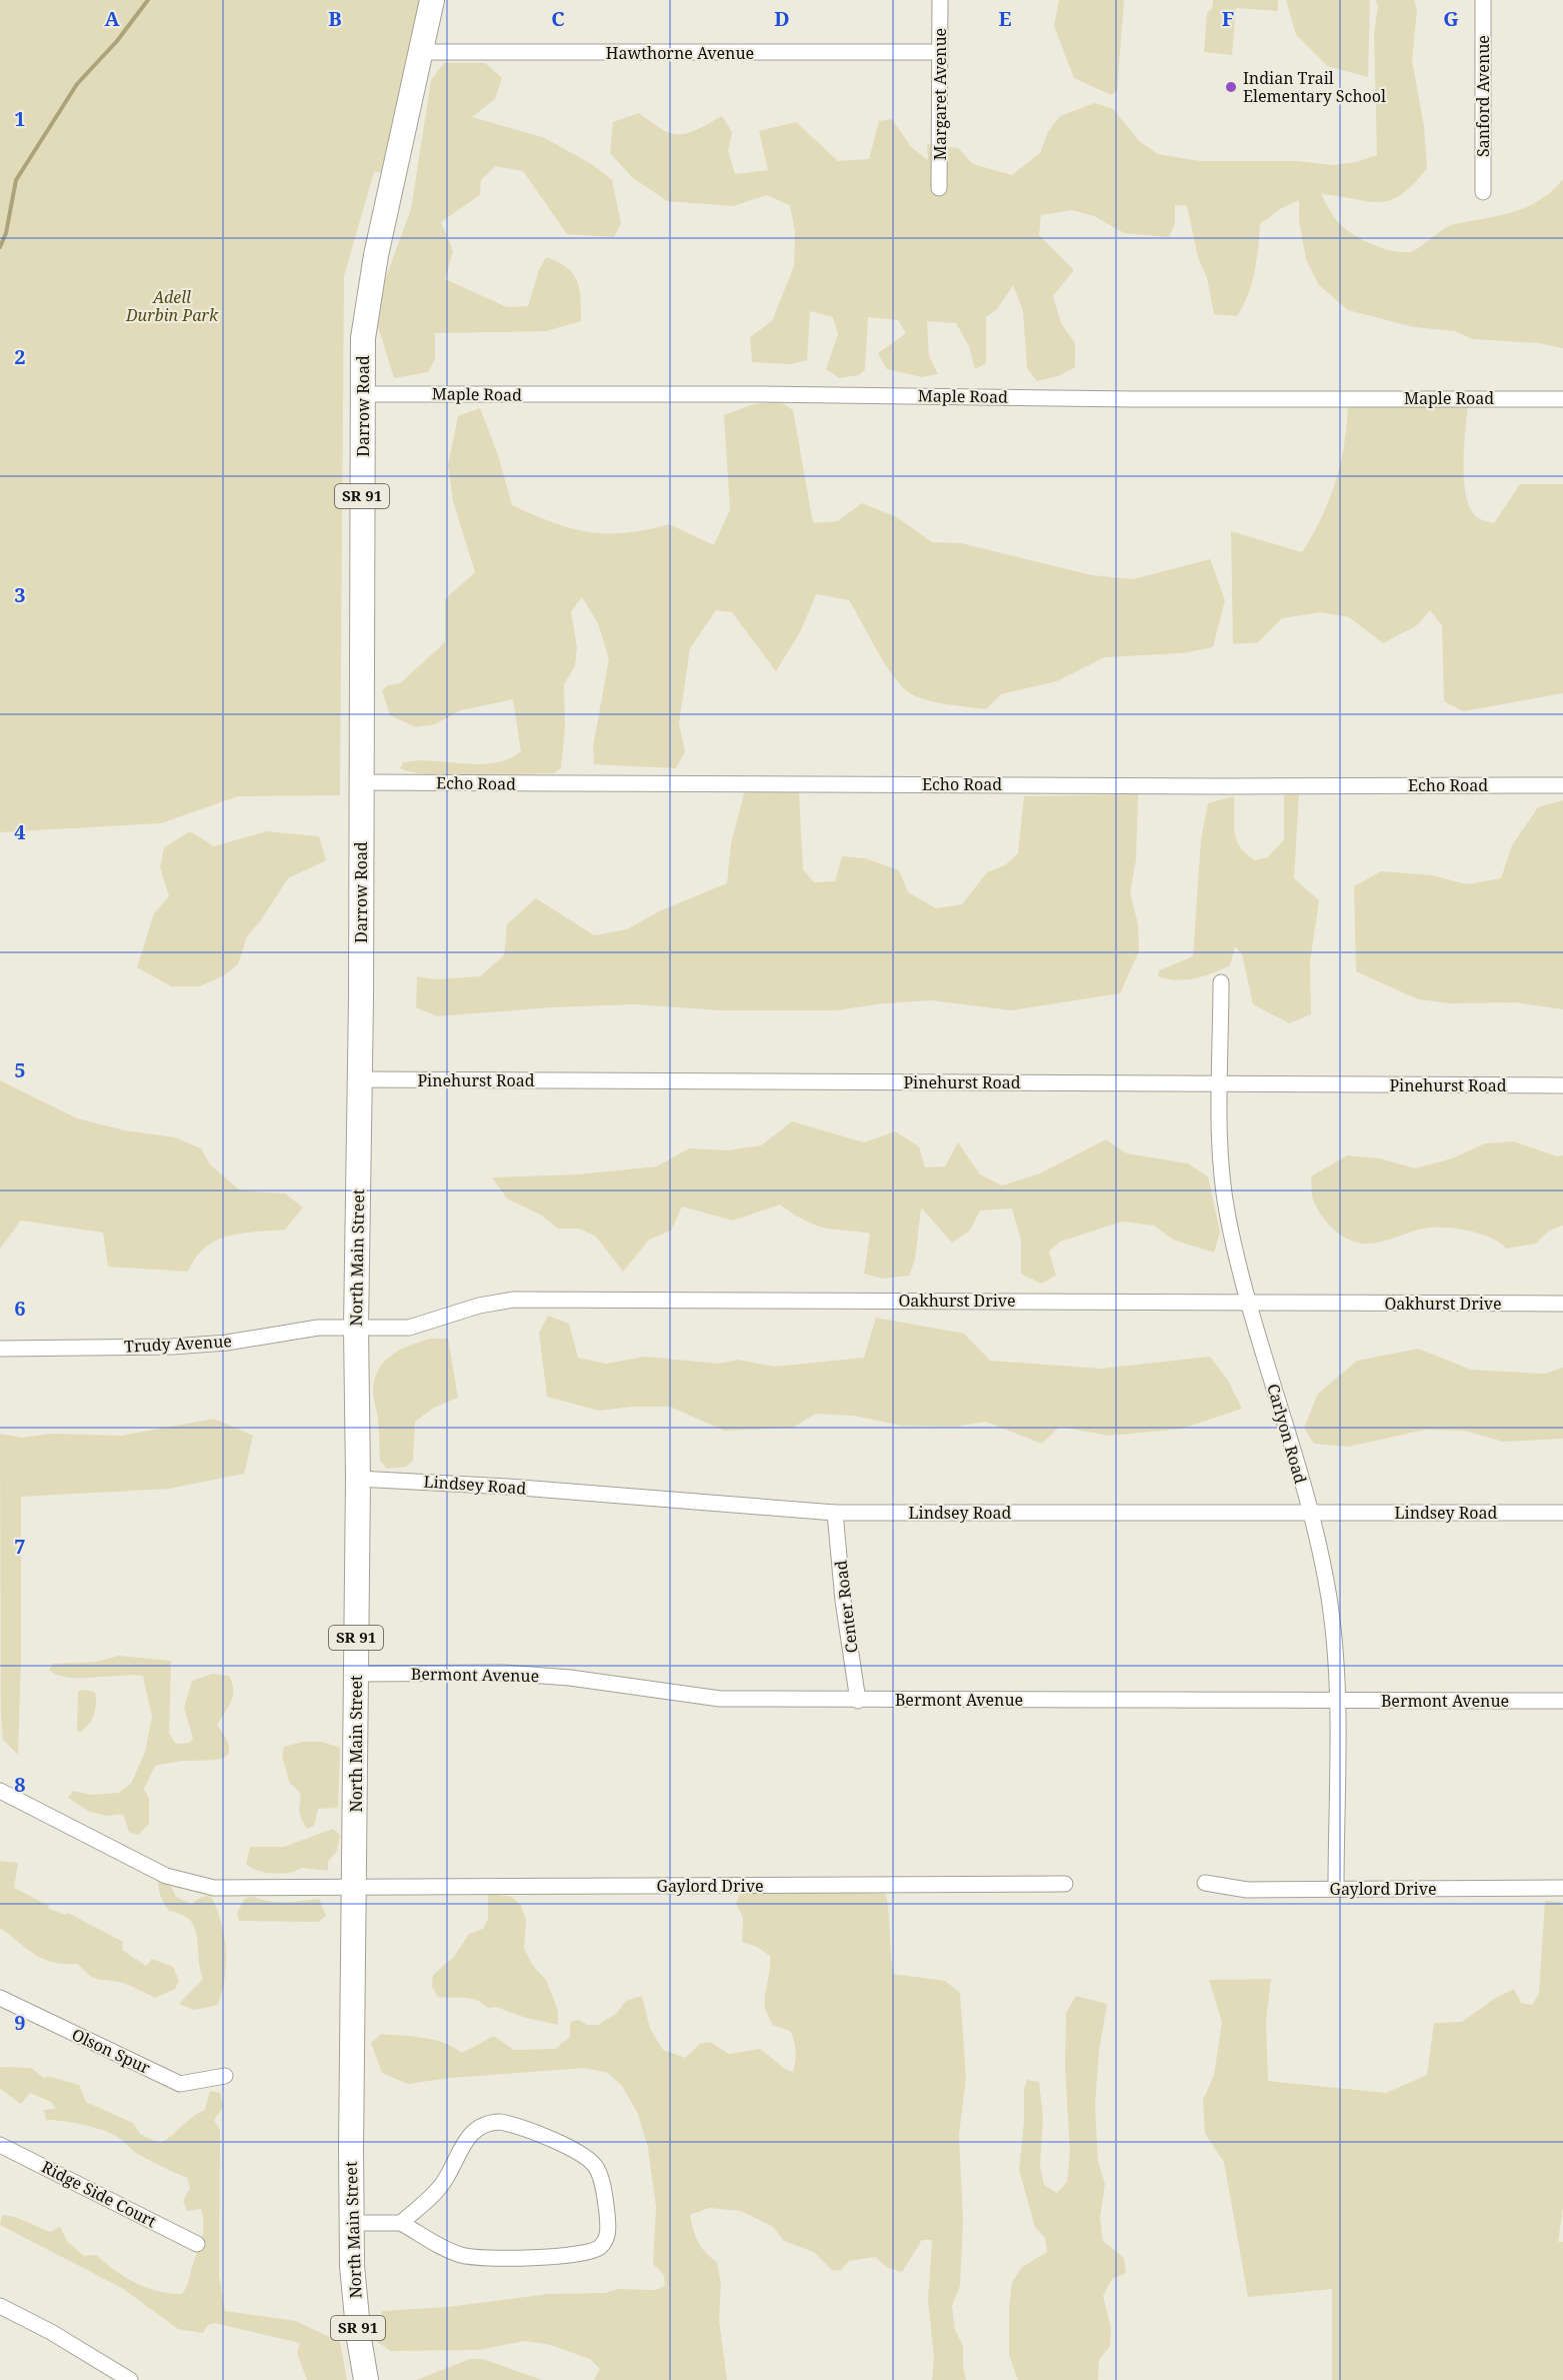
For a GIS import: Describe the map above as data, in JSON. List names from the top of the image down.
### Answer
{
  "streets": {
    "main road": ["Darrow Road", "SR 91", "North Main Street"],
    "street": [
      "Hawthorne Avenue",
      "Margaret Avenue",
      "Sanford Avenue",
      "Maple Road",
      "Echo Road",
      "Pinehurst Road",
      "Oakhurst Drive",
      "Trudy Avenue",
      "Carlyon Road",
      "Lindsey Road",
      "Center Road",
      "Bermont Avenue",
      "Gaylord Drive",
      "Olson Spur",
      "Ridge Side Court"
    ]
  },
  "crossings": [
    ["Hawthorne Avenue", "Margaret Avenue"],
    ["Hawthorne Avenue", "Darrow Road"],
    ["Maple Road", "Darrow Road"],
    ["Darrow Road", "Echo Road"],
    ["Darrow Road", "North Main Street"],
    ["Pinehurst Road", "North Main Street"],
    ["Pinehurst Road", "Carlyon Road"],
    ["North Main Street", "Oakhurst Drive"],
    ["North Main Street", "Trudy Avenue"],
    ["North Main Street", "Lindsey Road"],
    ["North Main Street", "Bermont Avenue"],
    ["North Main Street", "Gaylord Drive"],
    ["Oakhurst Drive", "Trudy Avenue"],
    ["Oakhurst Drive", "Carlyon Road"],
    ["Carlyon Road", "Lindsey Road"],
    ["Carlyon Road", "Bermont Avenue"],
    ["Carlyon Road", "Gaylord Drive"],
    ["Lindsey Road", "Center Road"],
    ["Center Road", "Bermont Avenue"]
  ],
  "parks": ["Adell Durbin Park"],
  "places": ["Indian Trail Elementary School"],
  "grid": {
    "columns": [
      "A",
      "B",
      "C",
      "D",
      "E",
      "F",
      "G"
    ],
    "rows": [
      "1",
      "2",
      "3",
      "4",
      "5",
      "6",
      "7",
      "8",
      "9"
    ]
  }
}
